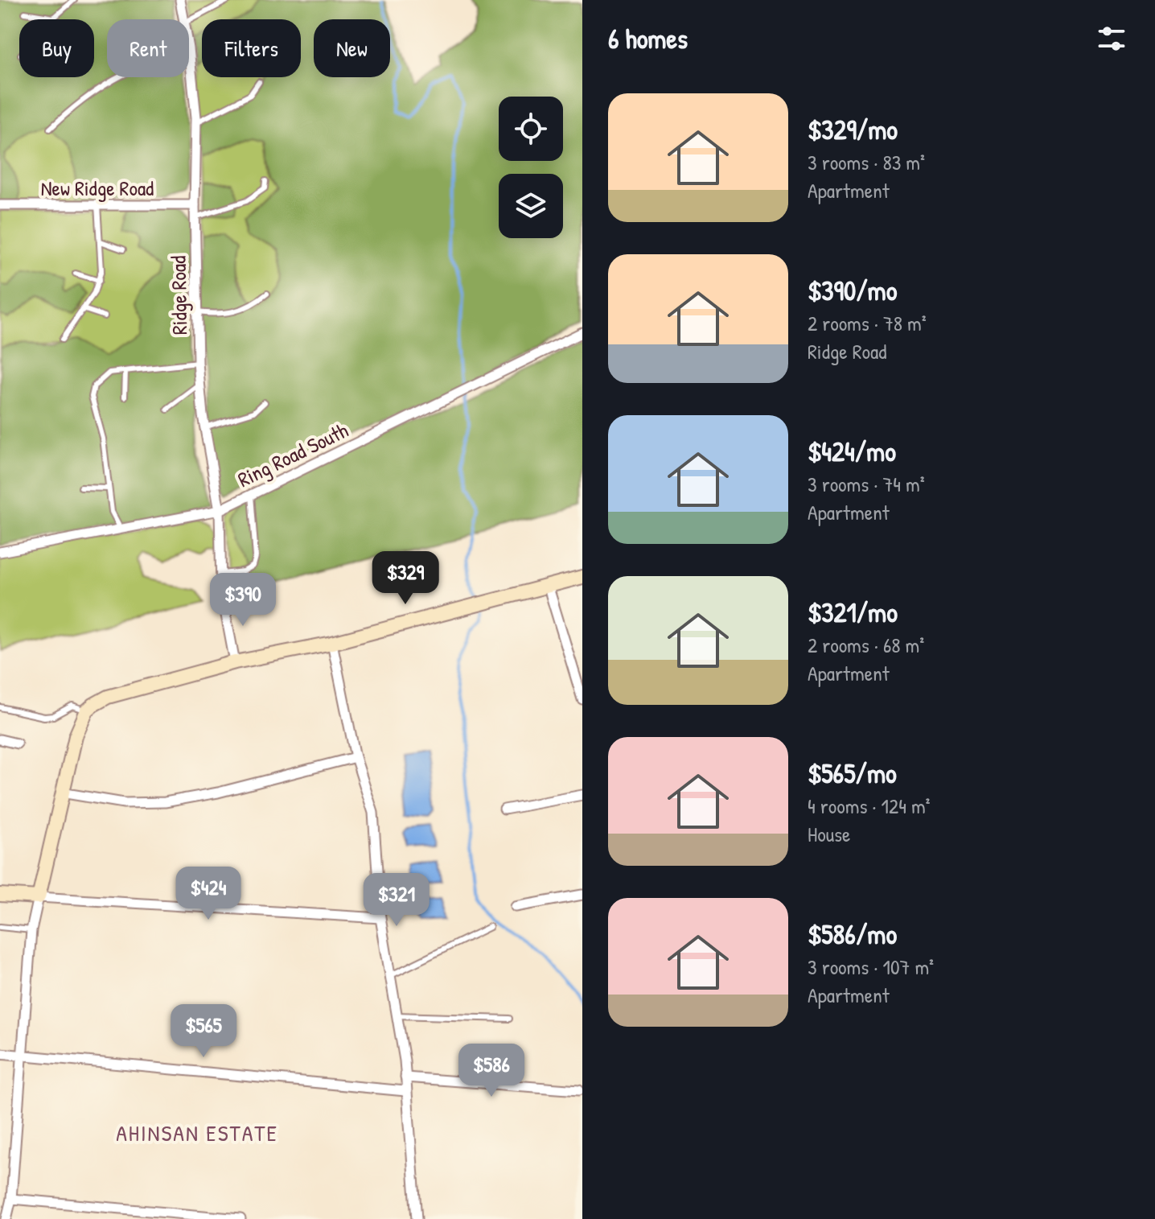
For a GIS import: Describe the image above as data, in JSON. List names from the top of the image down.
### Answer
{
  "streets": {
    "street": ["New Ridge Road", "Ridge Road", "Ring Road South"]
  },
  "crossings": [
    ["New Ridge Road", "Ridge Road"],
    ["Ridge Road", "Ring Road South"]
  ],
  "districts": ["AHINSAN ESTATE"],
  "page": {
    "heading": "6 homes",
    "chip": [
      "Buy",
      "Rent",
      "Filters",
      "New"
    ],
    "list": [
      {
        "name": "$329/mo",
        "note": "3 rooms · 83 m² · Apartment"
      },
      {
        "name": "$390/mo",
        "note": "2 rooms · 78 m² · Ridge Road"
      },
      {
        "name": "$424/mo",
        "note": "3 rooms · 74 m² · Apartment"
      },
      {
        "name": "$321/mo",
        "note": "2 rooms · 68 m² · Apartment"
      },
      {
        "name": "$565/mo",
        "note": "4 rooms · 124 m² · House"
      },
      {
        "name": "$586/mo",
        "note": "3 rooms · 107 m² · Apartment"
      }
    ],
    "price": [
      "$329",
      "$390",
      "$424",
      "$321",
      "$565",
      "$586"
    ]
  }
}
